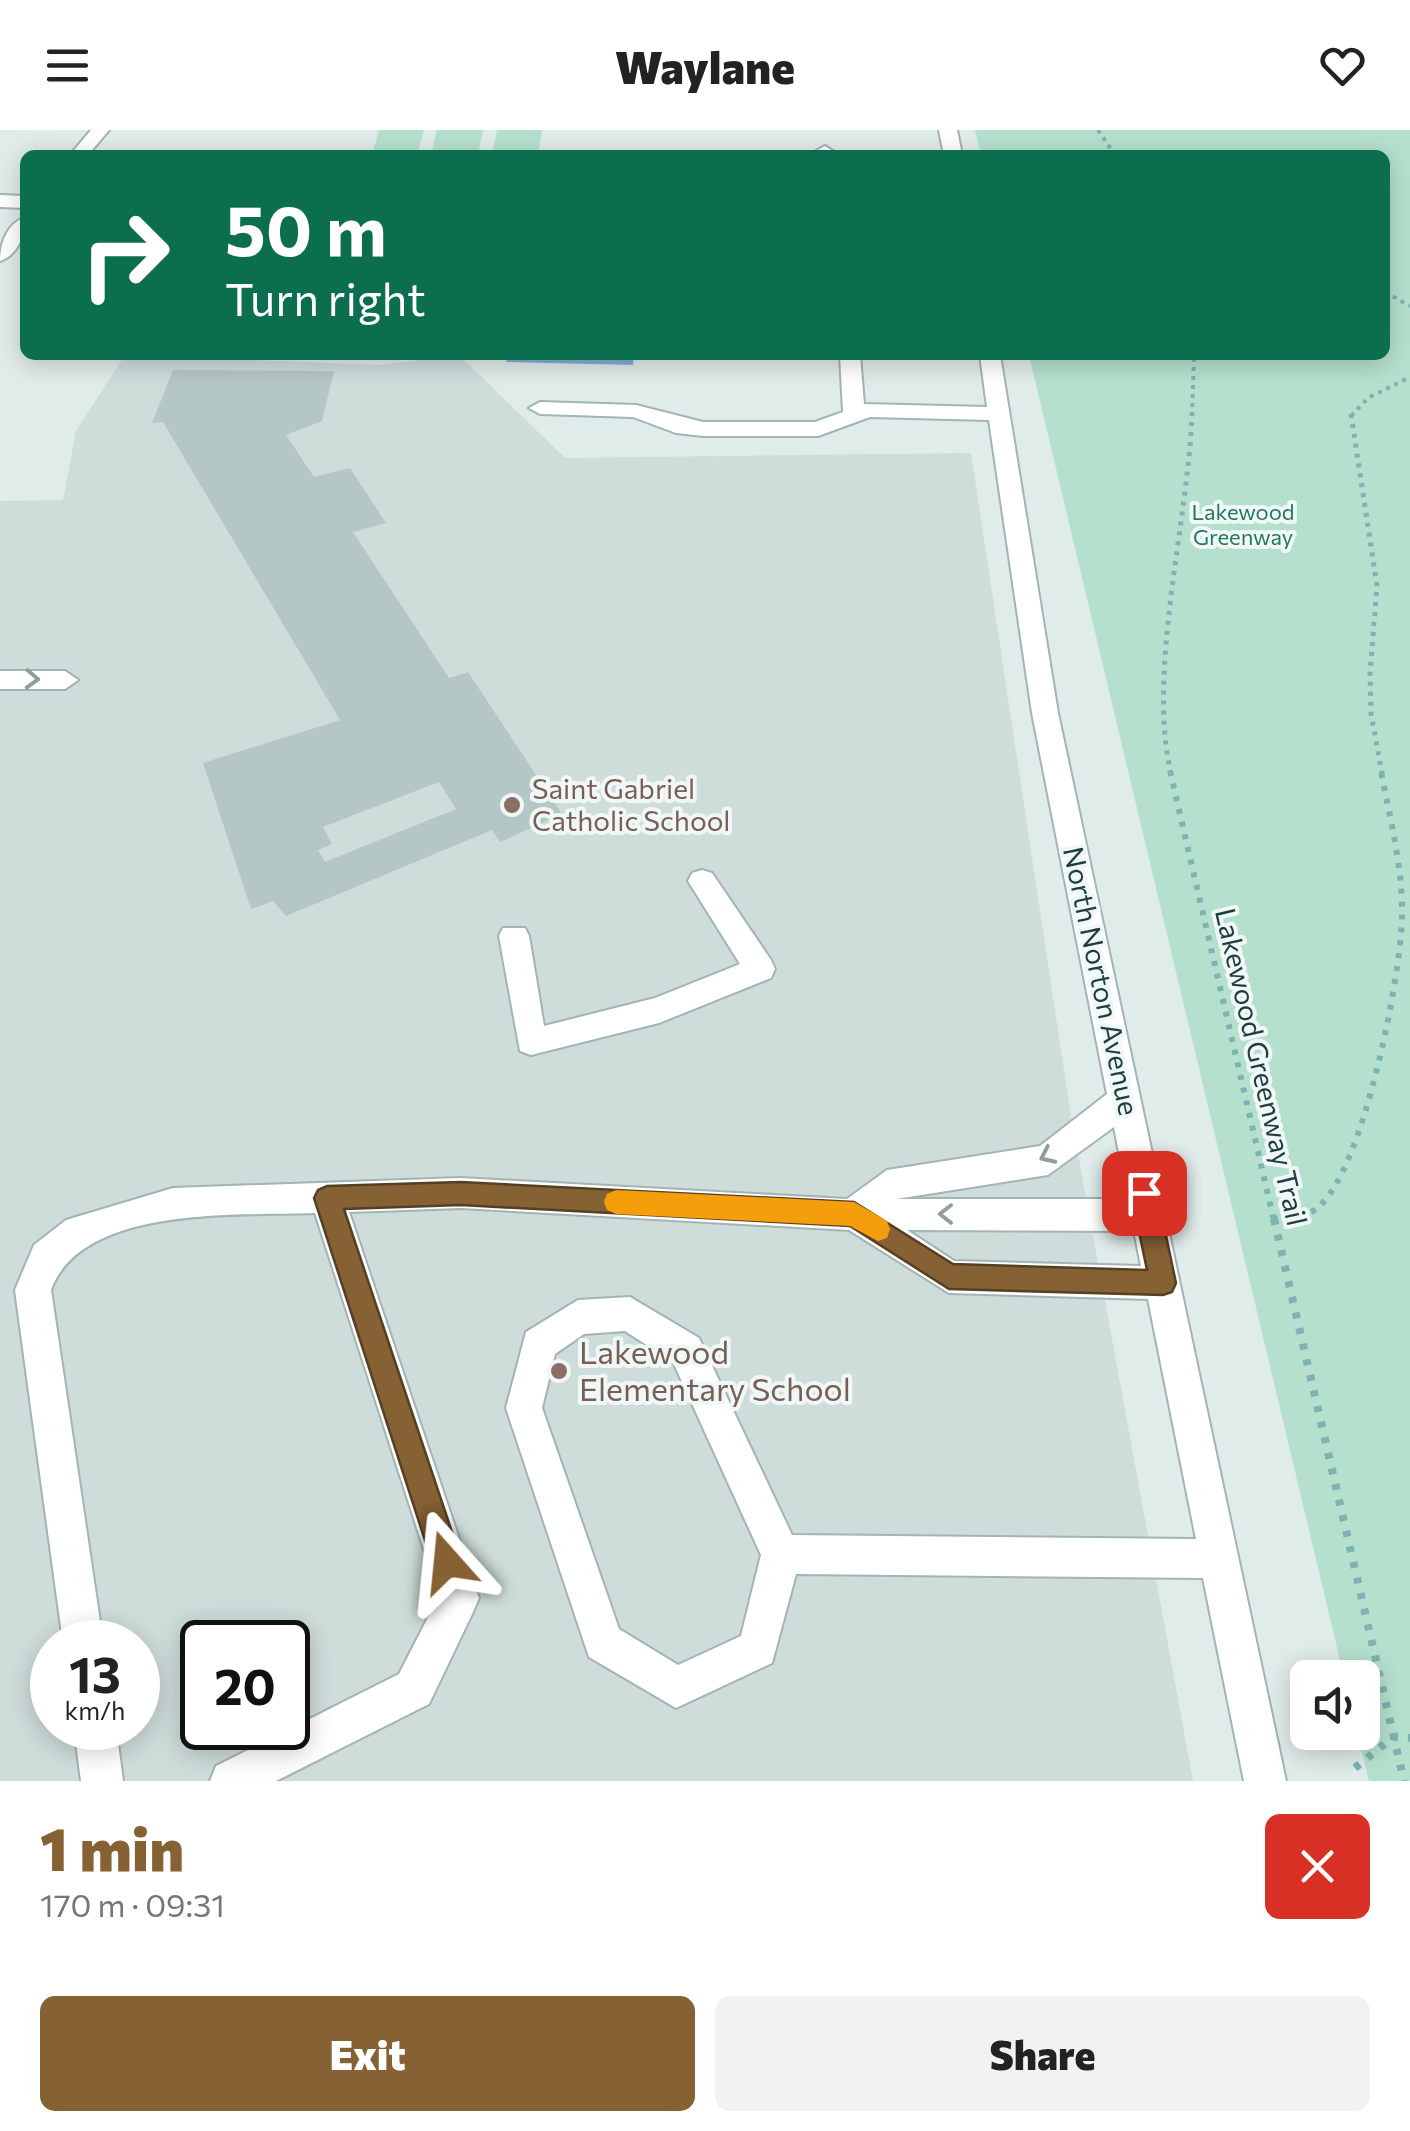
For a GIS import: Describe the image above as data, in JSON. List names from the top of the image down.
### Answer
{
  "streets": {
    "street": ["North Norton Avenue"],
    "path": ["Lakewood Greenway Trail"]
  },
  "parks": ["Lakewood Greenway"],
  "places": ["Saint Gabriel Catholic School", "Lakewood Elementary School"],
  "page": {
    "header": "Waylane",
    "turn": ["50 m", "Turn right"],
    "speed": "13 km/h",
    "limit": "20",
    "heading": ["1 min", "170 m · 09:31"],
    "buttons": ["Exit", "Share"]
  }
}
